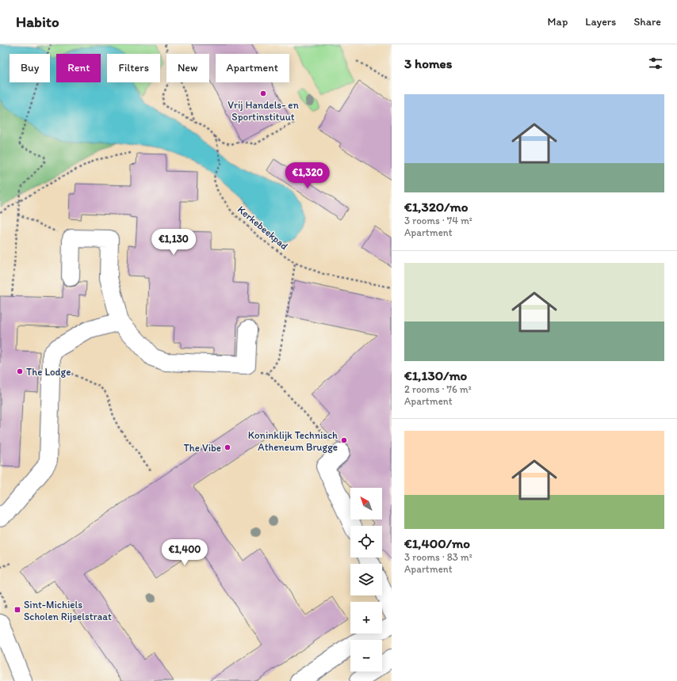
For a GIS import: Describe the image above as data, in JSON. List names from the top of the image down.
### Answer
{
  "streets": {
    "path": ["Kerkebeekpad"]
  },
  "places": {
    "other": [
      "Vrij Handels- en Sportinstituut",
      "The Lodge",
      "Koninklijk Technisch Atheneum Brugge",
      "The Vibe"
    ],
    "transit": ["Sint-Michiels Scholen Rijselstraat"]
  },
  "north": "top left",
  "page": {
    "header": "Habito",
    "nav": ["Map", "Layers", "Share"],
    "heading": "3 homes",
    "chip": [
      "Buy",
      "Rent",
      "Filters",
      "New",
      "Apartment"
    ],
    "list": [
      {
        "name": "€1,320/mo",
        "note": "3 rooms · 74 m² · Apartment"
      },
      {
        "name": "€1,130/mo",
        "note": "2 rooms · 76 m² · Apartment"
      },
      {
        "name": "€1,400/mo",
        "note": "3 rooms · 83 m² · Apartment"
      }
    ],
    "price": ["€1,320", "€1,130", "€1,400"],
    "map_buttons": ["+", "−"]
  }
}
